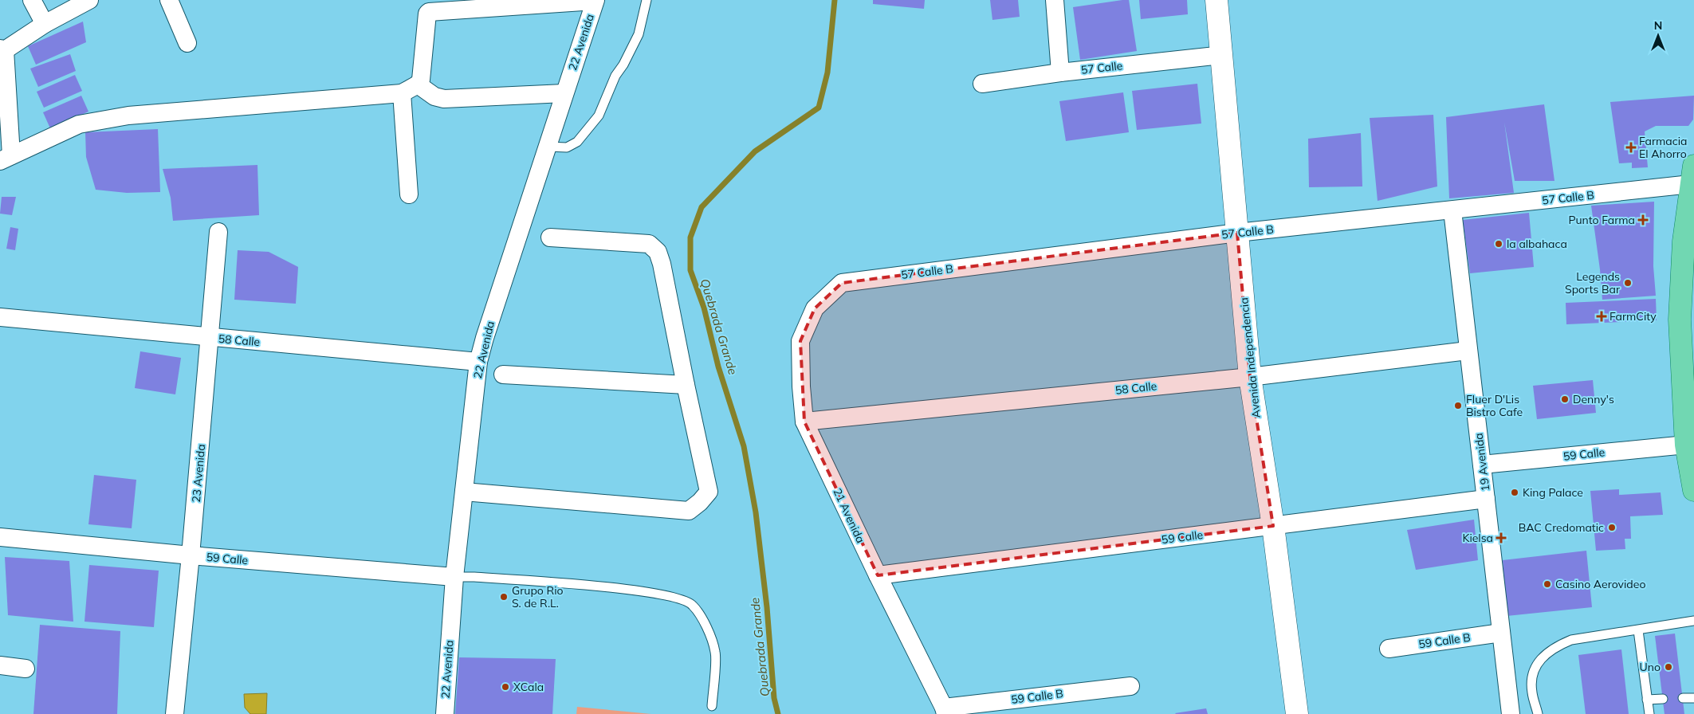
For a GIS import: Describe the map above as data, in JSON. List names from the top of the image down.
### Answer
{
  "streets": {
    "street": [
      "22 Avenida",
      "57 Calle",
      "57 Calle B",
      "58 Calle",
      "Avenida Independencia",
      "59 Calle",
      "19 Avenida",
      "23 Avenida",
      "21 Avenida",
      "59 Calle B"
    ]
  },
  "crossings": [
    ["22 Avenida", "58 Calle"],
    ["22 Avenida", "59 Calle"],
    ["57 Calle", "Avenida Independencia"],
    ["57 Calle B", "Avenida Independencia"],
    ["57 Calle B", "19 Avenida"],
    ["57 Calle B", "21 Avenida"],
    ["58 Calle", "Avenida Independencia"],
    ["58 Calle", "19 Avenida"],
    ["58 Calle", "23 Avenida"],
    ["58 Calle", "21 Avenida"],
    ["Avenida Independencia", "59 Calle"],
    ["59 Calle", "19 Avenida"],
    ["59 Calle", "23 Avenida"],
    ["59 Calle", "21 Avenida"],
    ["19 Avenida", "59 Calle B"],
    ["21 Avenida", "59 Calle B"]
  ],
  "water": ["Quebrada Grande"],
  "places": {
    "health": [
      "Farmacia El Ahorro",
      "Punto Farma",
      "FarmCity",
      "Kielsa"
    ],
    "other": [
      "la albahaca",
      "Legends Sports Bar",
      "Denny's",
      "Fluer D'Lis Bistro Cafe",
      "King Palace",
      "BAC Credomatic",
      "Casino Aerovideo",
      "Grupo Rio S. de R.L.",
      "Uno",
      "XCala"
    ]
  },
  "north": "top"
}
